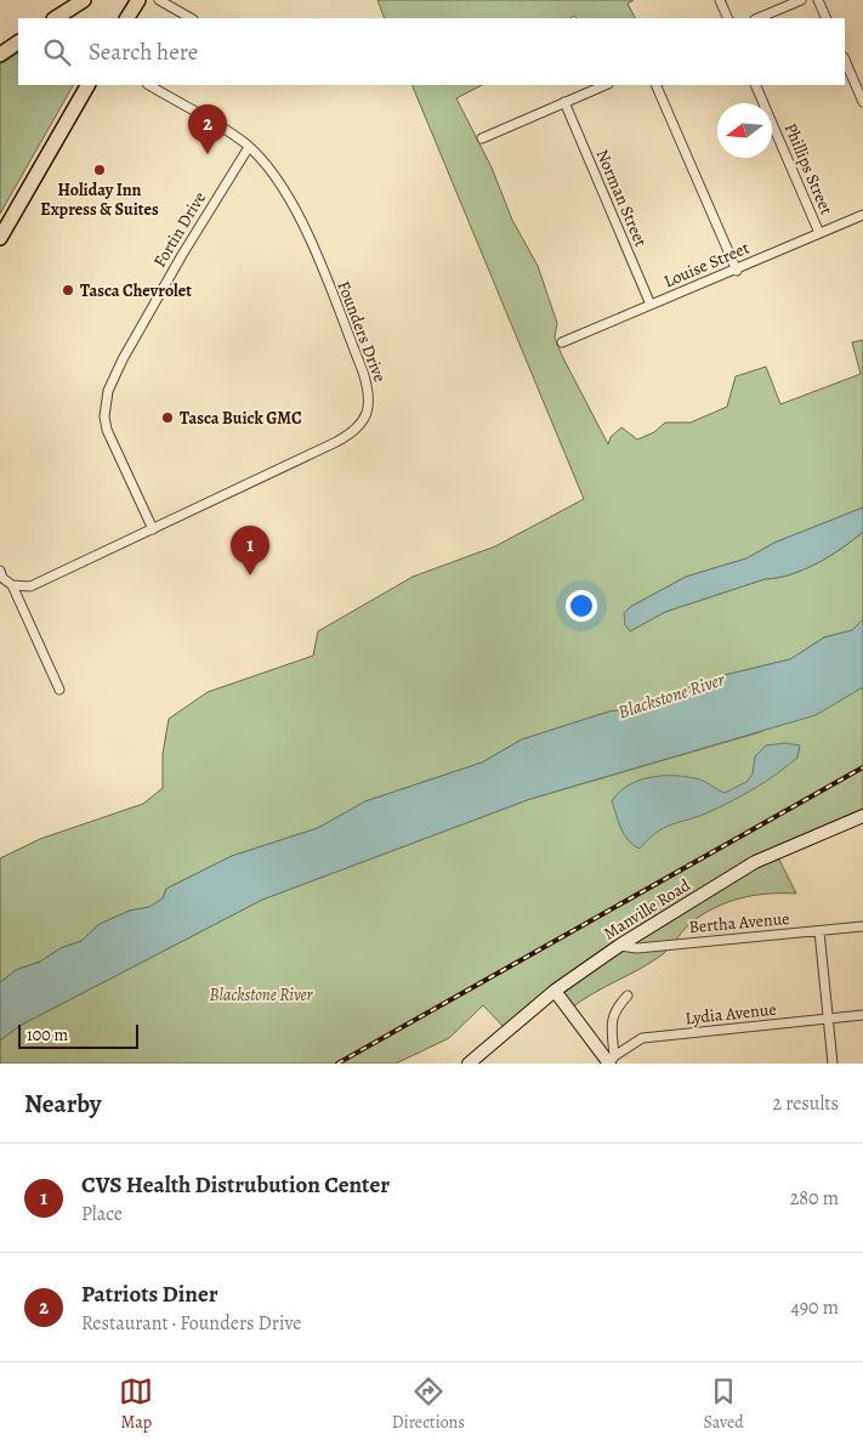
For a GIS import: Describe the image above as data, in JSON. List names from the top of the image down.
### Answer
{
  "streets": {
    "main road": ["Manville Road"],
    "street": [
      "Phillips Street",
      "Norman Street",
      "Fortin Drive",
      "Louise Street",
      "Founders Drive",
      "Bertha Avenue",
      "Lydia Avenue"
    ]
  },
  "crossings": [
    ["Phillips Street", "Louise Street"],
    ["Norman Street", "Louise Street"],
    ["Fortin Drive", "Founders Drive"],
    ["Manville Road", "Bertha Avenue"]
  ],
  "water": ["Blackstone River"],
  "parks": ["Blackstone River"],
  "places": ["Holiday Inn Express & Suites", "Tasca Chevrolet", "Tasca Buick GMC"],
  "scale_bar": "100 m",
  "north": "left",
  "page": {
    "search": "Search here",
    "pins": ["2", "1"],
    "scale": "100 m",
    "heading": ["Nearby", "2 results"],
    "list": [
      {
        "mark": "1",
        "name": "CVS Health Distrubution Center",
        "note": "Place",
        "value": "280 m"
      },
      {
        "mark": "2",
        "name": "Patriots Diner",
        "note": "Restaurant · Founders Drive",
        "value": "490 m"
      }
    ],
    "nav": ["Map", "Directions", "Saved"]
  }
}
